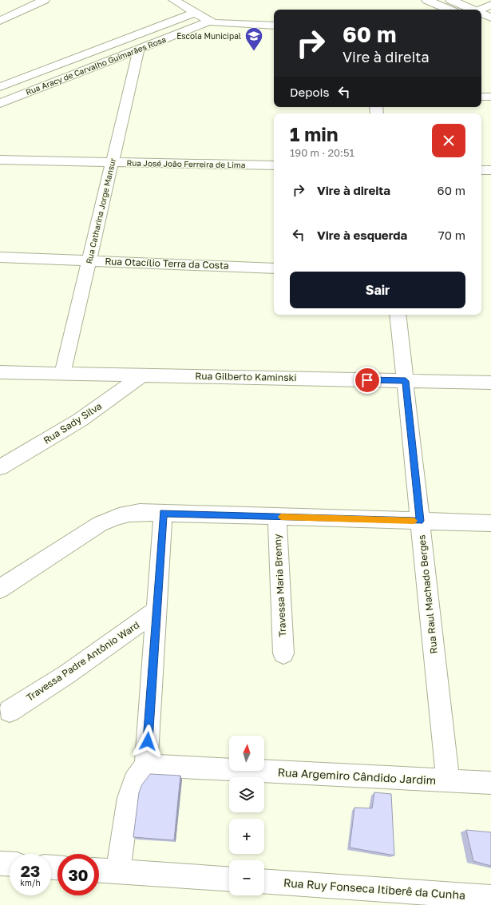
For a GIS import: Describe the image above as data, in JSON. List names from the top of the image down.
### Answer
{
  "streets": {
    "street": [
      "Rua Aracy de Carvalho Guimarães Rosa",
      "Rua José João Ferreira de Lima",
      "Rua Catharina Jorge Mansur",
      "Rua Otacílio Terra da Costa",
      "Rua Gilberto Kaminski",
      "Rua Sady Silva",
      "Travessa Maria Brenny",
      "Rua Raul Machado Berges",
      "Travessa Padre Antônio Ward",
      "Rua Argemiro Cândido Jardim",
      "Rua Ruy Fonseca Itiberê da Cunha"
    ]
  },
  "crossings": [
    ["Rua Aracy de Carvalho Guimarães Rosa", "Rua Catharina Jorge Mansur"],
    ["Rua José João Ferreira de Lima", "Rua Catharina Jorge Mansur"],
    ["Rua Catharina Jorge Mansur", "Rua Otacílio Terra da Costa"],
    ["Rua Catharina Jorge Mansur", "Rua Gilberto Kaminski"],
    ["Rua Gilberto Kaminski", "Rua Sady Silva"],
    ["Rua Gilberto Kaminski", "Rua Raul Machado Berges"],
    ["Rua Raul Machado Berges", "Rua Argemiro Cândido Jardim"]
  ],
  "places": {
    "school or university": ["Escola Municipal"]
  },
  "north": "top",
  "page": {
    "turn": ["60 m", "Vire à direita"],
    "then": "Depois",
    "heading": ["1 min", "190 m · 20:51"],
    "list": [
      {
        "name": "Vire à direita",
        "value": "60 m"
      },
      {
        "name": "Vire à esquerda",
        "value": "70 m"
      }
    ],
    "buttons": "Sair",
    "map_buttons": ["+", "−"],
    "speed": "23 km/h",
    "limit": "30"
  }
}
